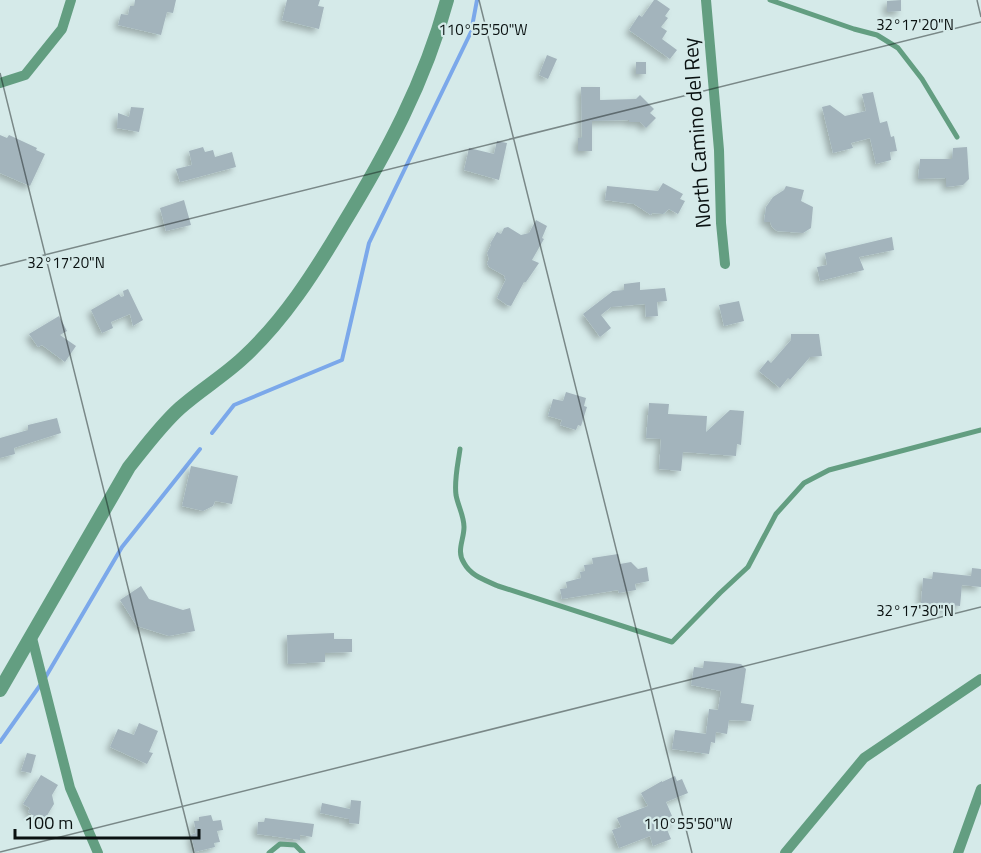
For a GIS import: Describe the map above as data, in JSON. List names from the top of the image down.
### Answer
{
  "streets": {
    "street": ["North Camino del Rey"]
  },
  "scale_bar": "100 m",
  "coordinates": ["32°17'20\"N", "110°55'50\"W", "32°17'30\"N"]
}
